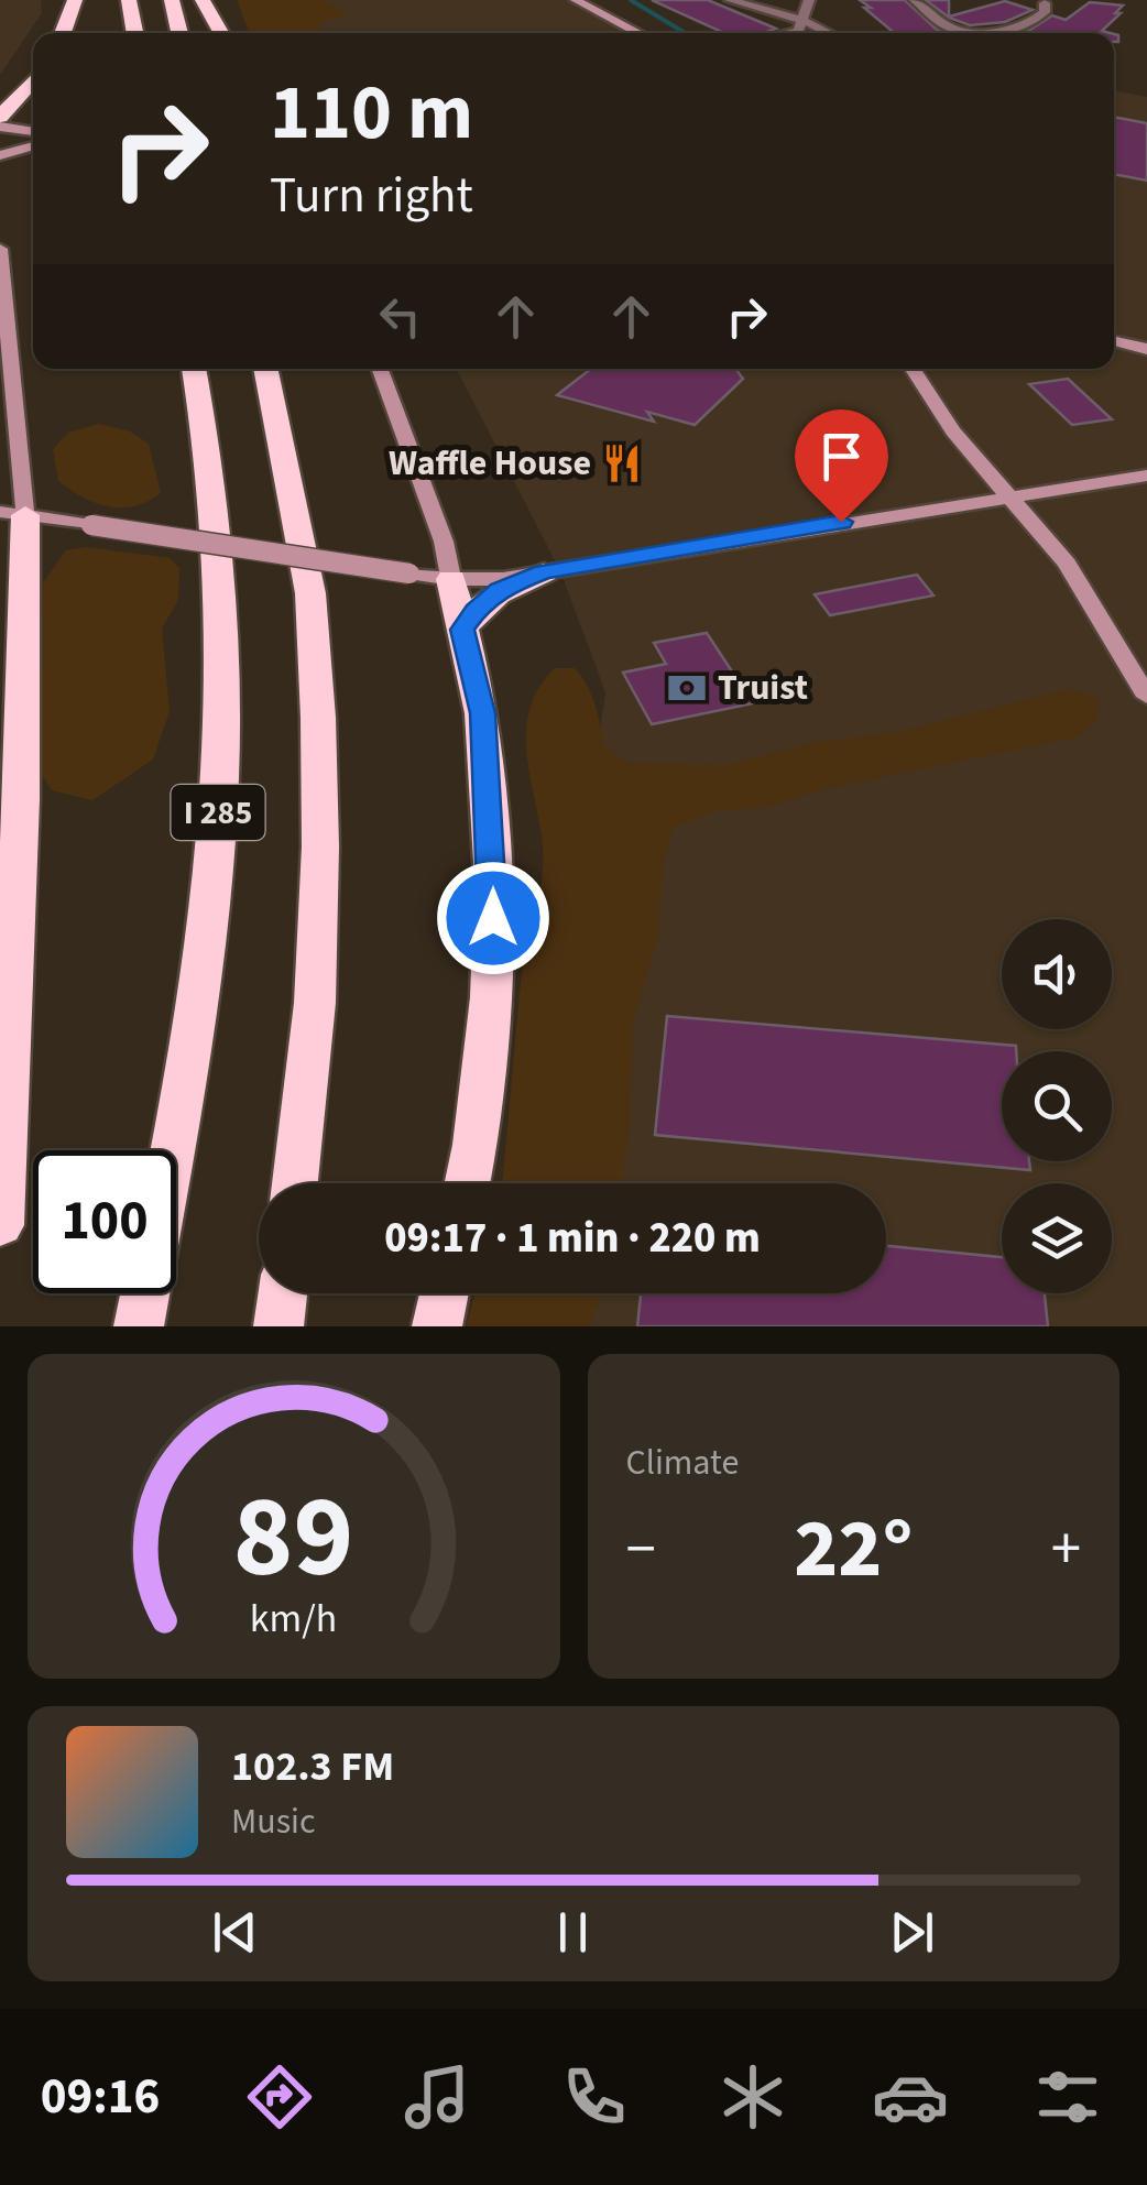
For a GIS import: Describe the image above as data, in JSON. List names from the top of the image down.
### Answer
{
  "streets": {
    "highway": ["I 285"]
  },
  "places": {
    "restaurant": ["Waffle House"],
    "bank": ["Truist"]
  },
  "page": {
    "turn": ["110 m", "Turn right"],
    "limit": "100",
    "trip": "09:17 · 1 min · 220 m",
    "tile": "Climate",
    "heat": ["−", "22°", "+"],
    "song": ["102.3 FM", "Music"],
    "tabs": "09:16",
    "gauge": ["89", "km/h"]
  }
}
